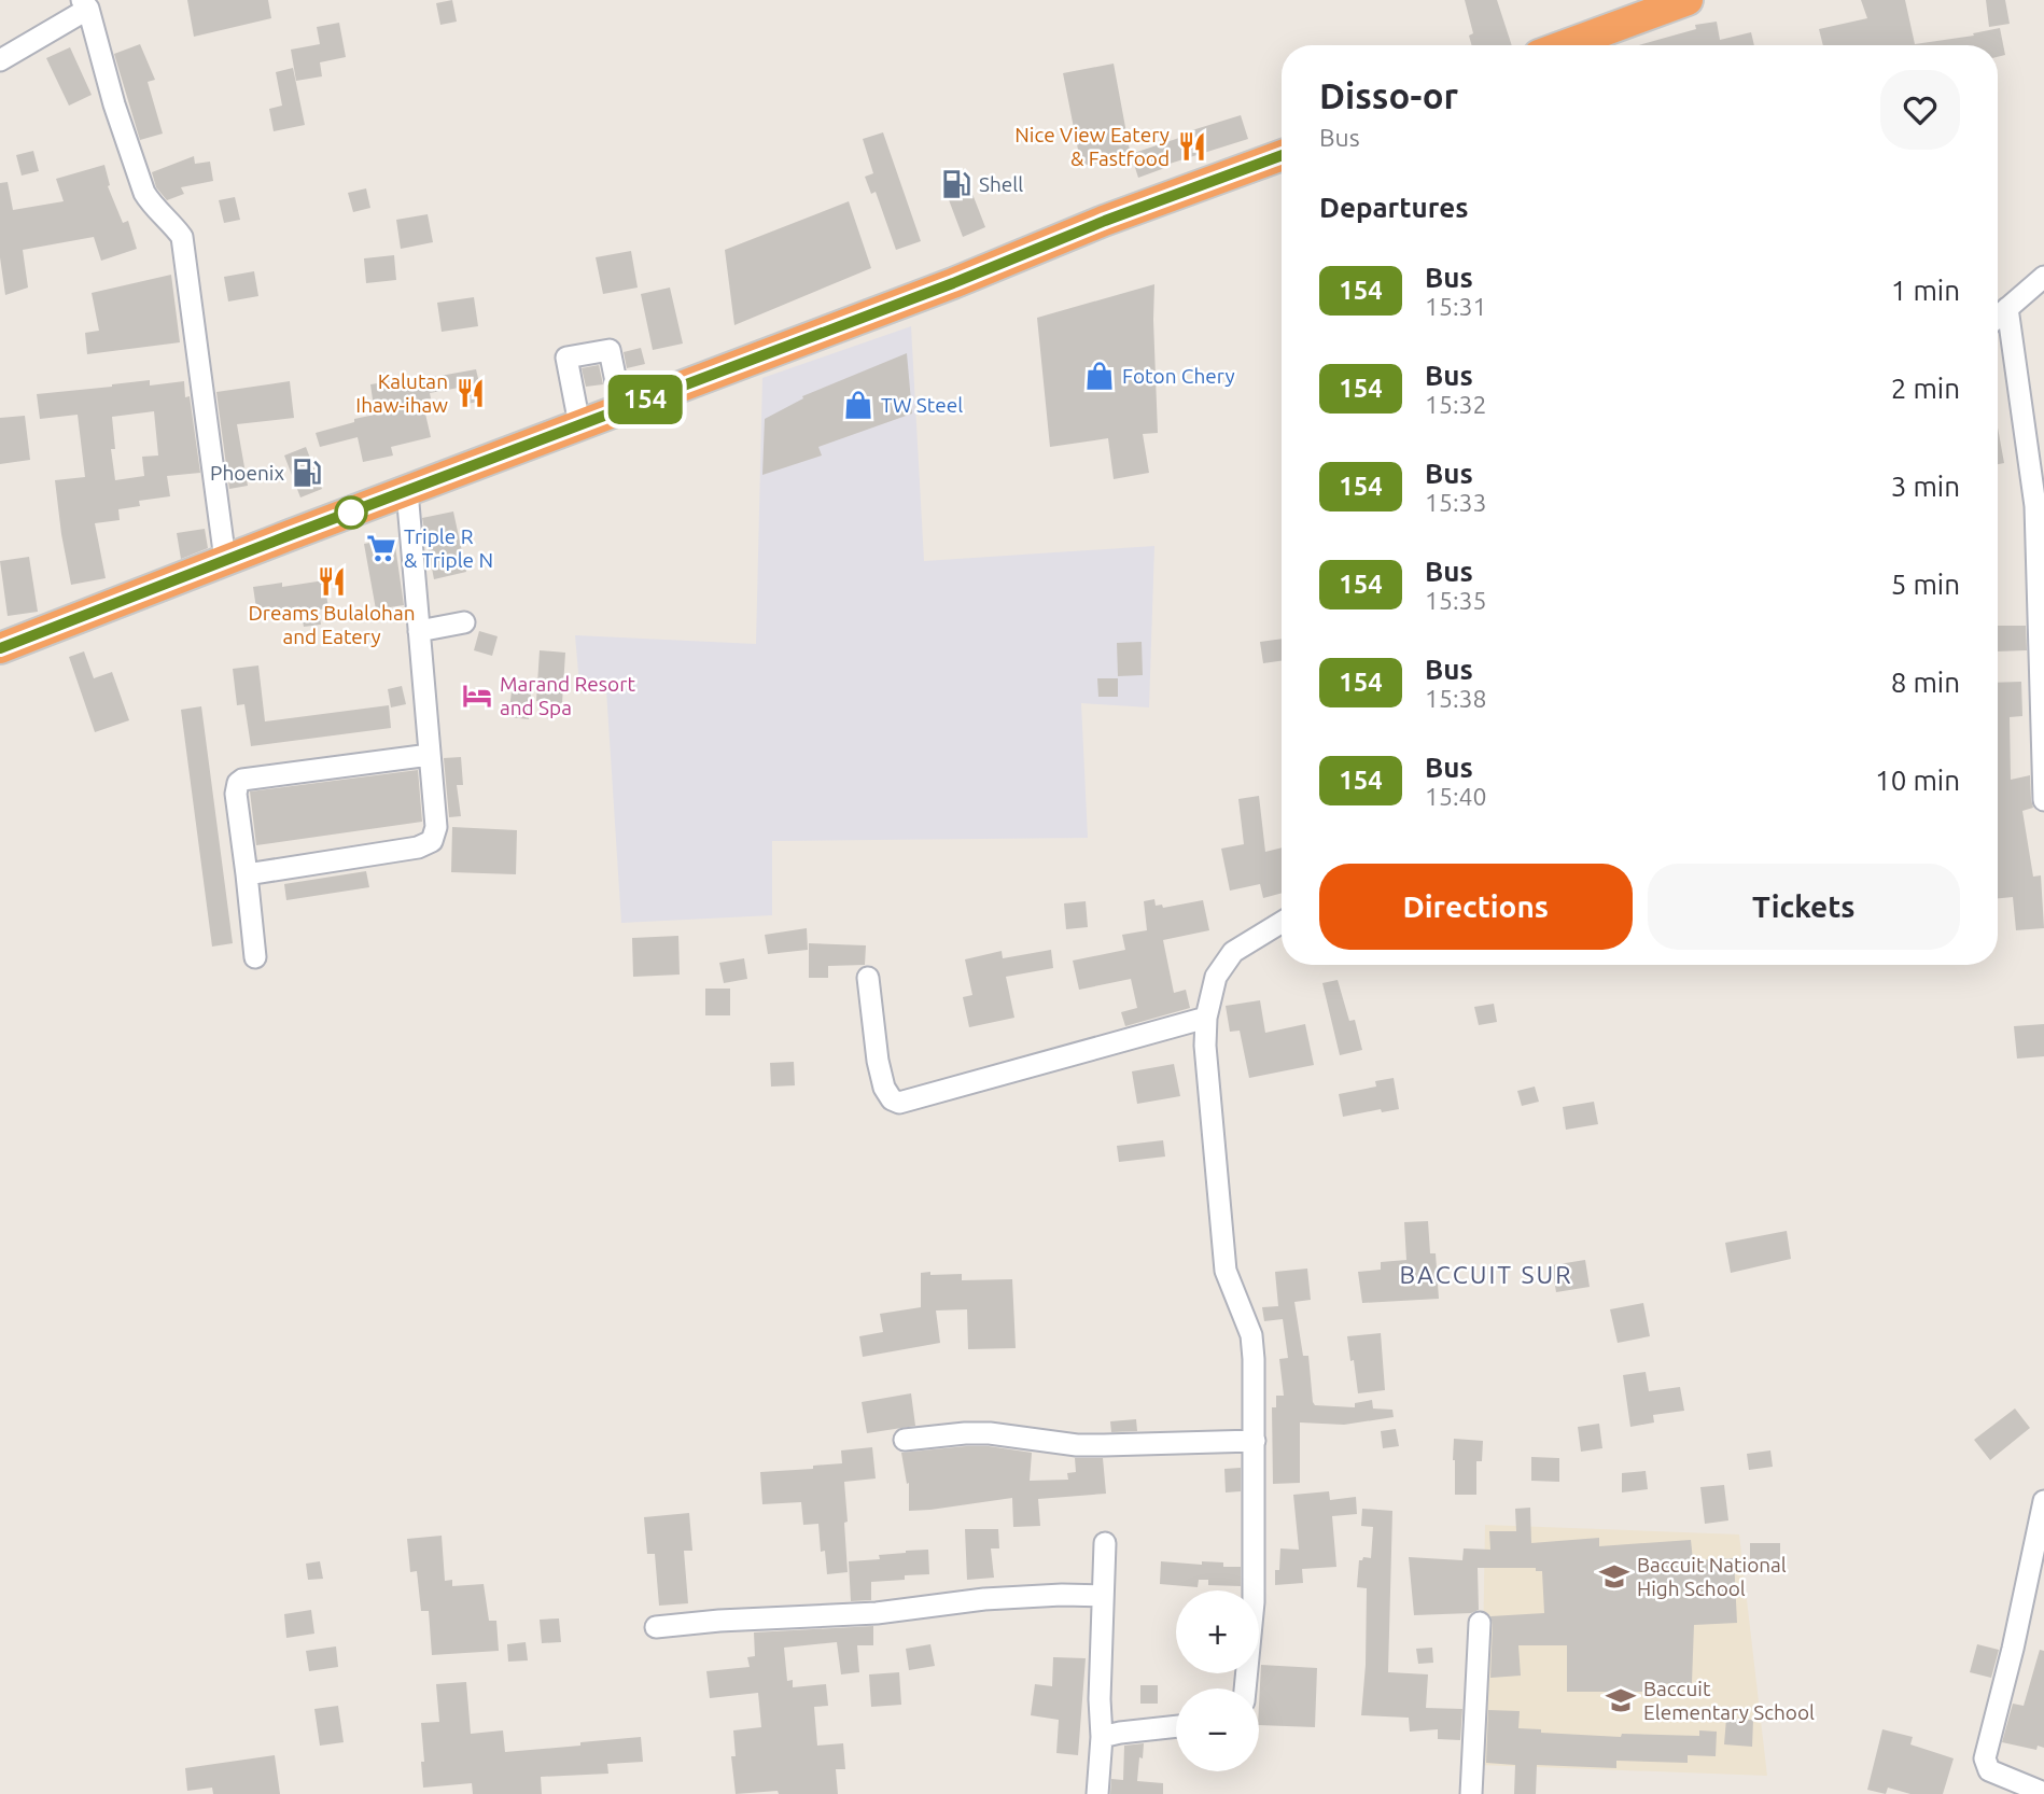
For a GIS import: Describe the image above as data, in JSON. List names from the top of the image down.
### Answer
{
  "districts": ["BACCUIT SUR"],
  "places": {
    "restaurant": ["Nice View Eatery & Fastfood", "Kalutan Ihaw-ihaw", "Dreams Bulalohan and Eatery"],
    "fuel station": ["Shell", "Phoenix"],
    "shop": ["Foton Chery", "TW Steel"],
    "supermarket": ["Triple R & Triple N"],
    "hotel": ["Marand Resort and Spa"],
    "school or university": ["Baccuit National High School", "Baccuit Elementary School"]
  },
  "lines": ["bus line 154"],
  "page": {
    "on_map": "154",
    "heading": [
      ["Disso-or", "Bus"],
      "Departures"
    ],
    "list": [
      {
        "mark": "154",
        "name": "Bus",
        "note": "15:31",
        "value": "1 min"
      },
      {
        "mark": "154",
        "name": "Bus",
        "note": "15:32",
        "value": "2 min"
      },
      {
        "mark": "154",
        "name": "Bus",
        "note": "15:33",
        "value": "3 min"
      },
      {
        "mark": "154",
        "name": "Bus",
        "note": "15:35",
        "value": "5 min"
      },
      {
        "mark": "154",
        "name": "Bus",
        "note": "15:38",
        "value": "8 min"
      },
      {
        "mark": "154",
        "name": "Bus",
        "note": "15:40",
        "value": "10 min"
      }
    ],
    "buttons": ["Directions", "Tickets"],
    "map_buttons": ["+", "−"]
  }
}
